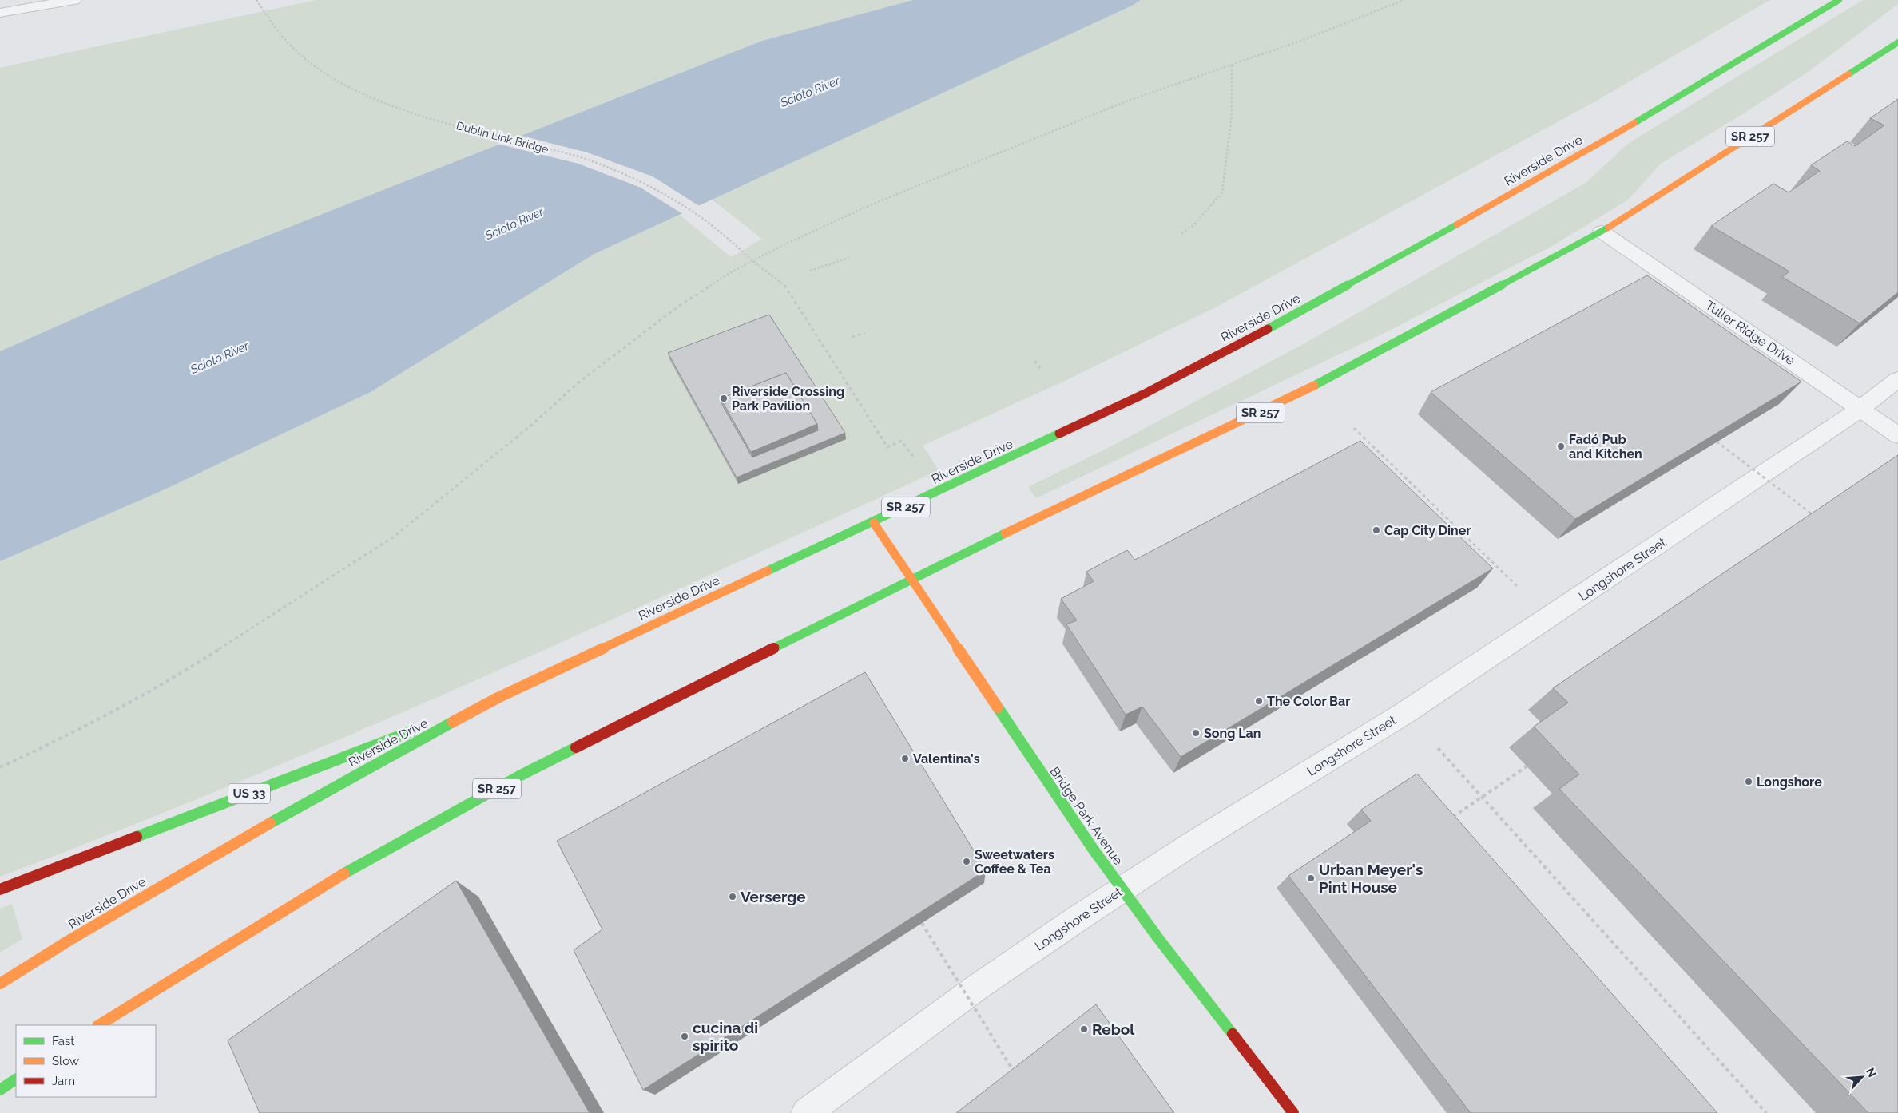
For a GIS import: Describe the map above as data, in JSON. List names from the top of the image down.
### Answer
{
  "streets": {
    "main road": [
      "SR 257",
      "Riverside Drive",
      "US 33",
      "Bridge Park Avenue"
    ],
    "street": ["Tuller Ridge Drive", "Longshore Street"],
    "path": ["Dublin Link Bridge"]
  },
  "crossings": [
    ["SR 257", "Tuller Ridge Drive"],
    ["SR 257", "Bridge Park Avenue"],
    ["Riverside Drive", "US 33"],
    ["Riverside Drive", "Bridge Park Avenue"],
    ["Tuller Ridge Drive", "Longshore Street"],
    ["Longshore Street", "Bridge Park Avenue"]
  ],
  "water": ["Scioto River"],
  "places": [
    "Riverside Crossing Park Pavilion",
    "Fadó Pub and Kitchen",
    "Cap City Diner",
    "The Color Bar",
    "Song Lan",
    "Valentina's",
    "Longshore",
    "Sweetwaters Coffee & Tea",
    "Urban Meyer's Pint House",
    "Verserge",
    "Rebol",
    "cucina di spirito"
  ],
  "legend": ["Fast", "Slow", "Jam"],
  "north": "top right"
}
